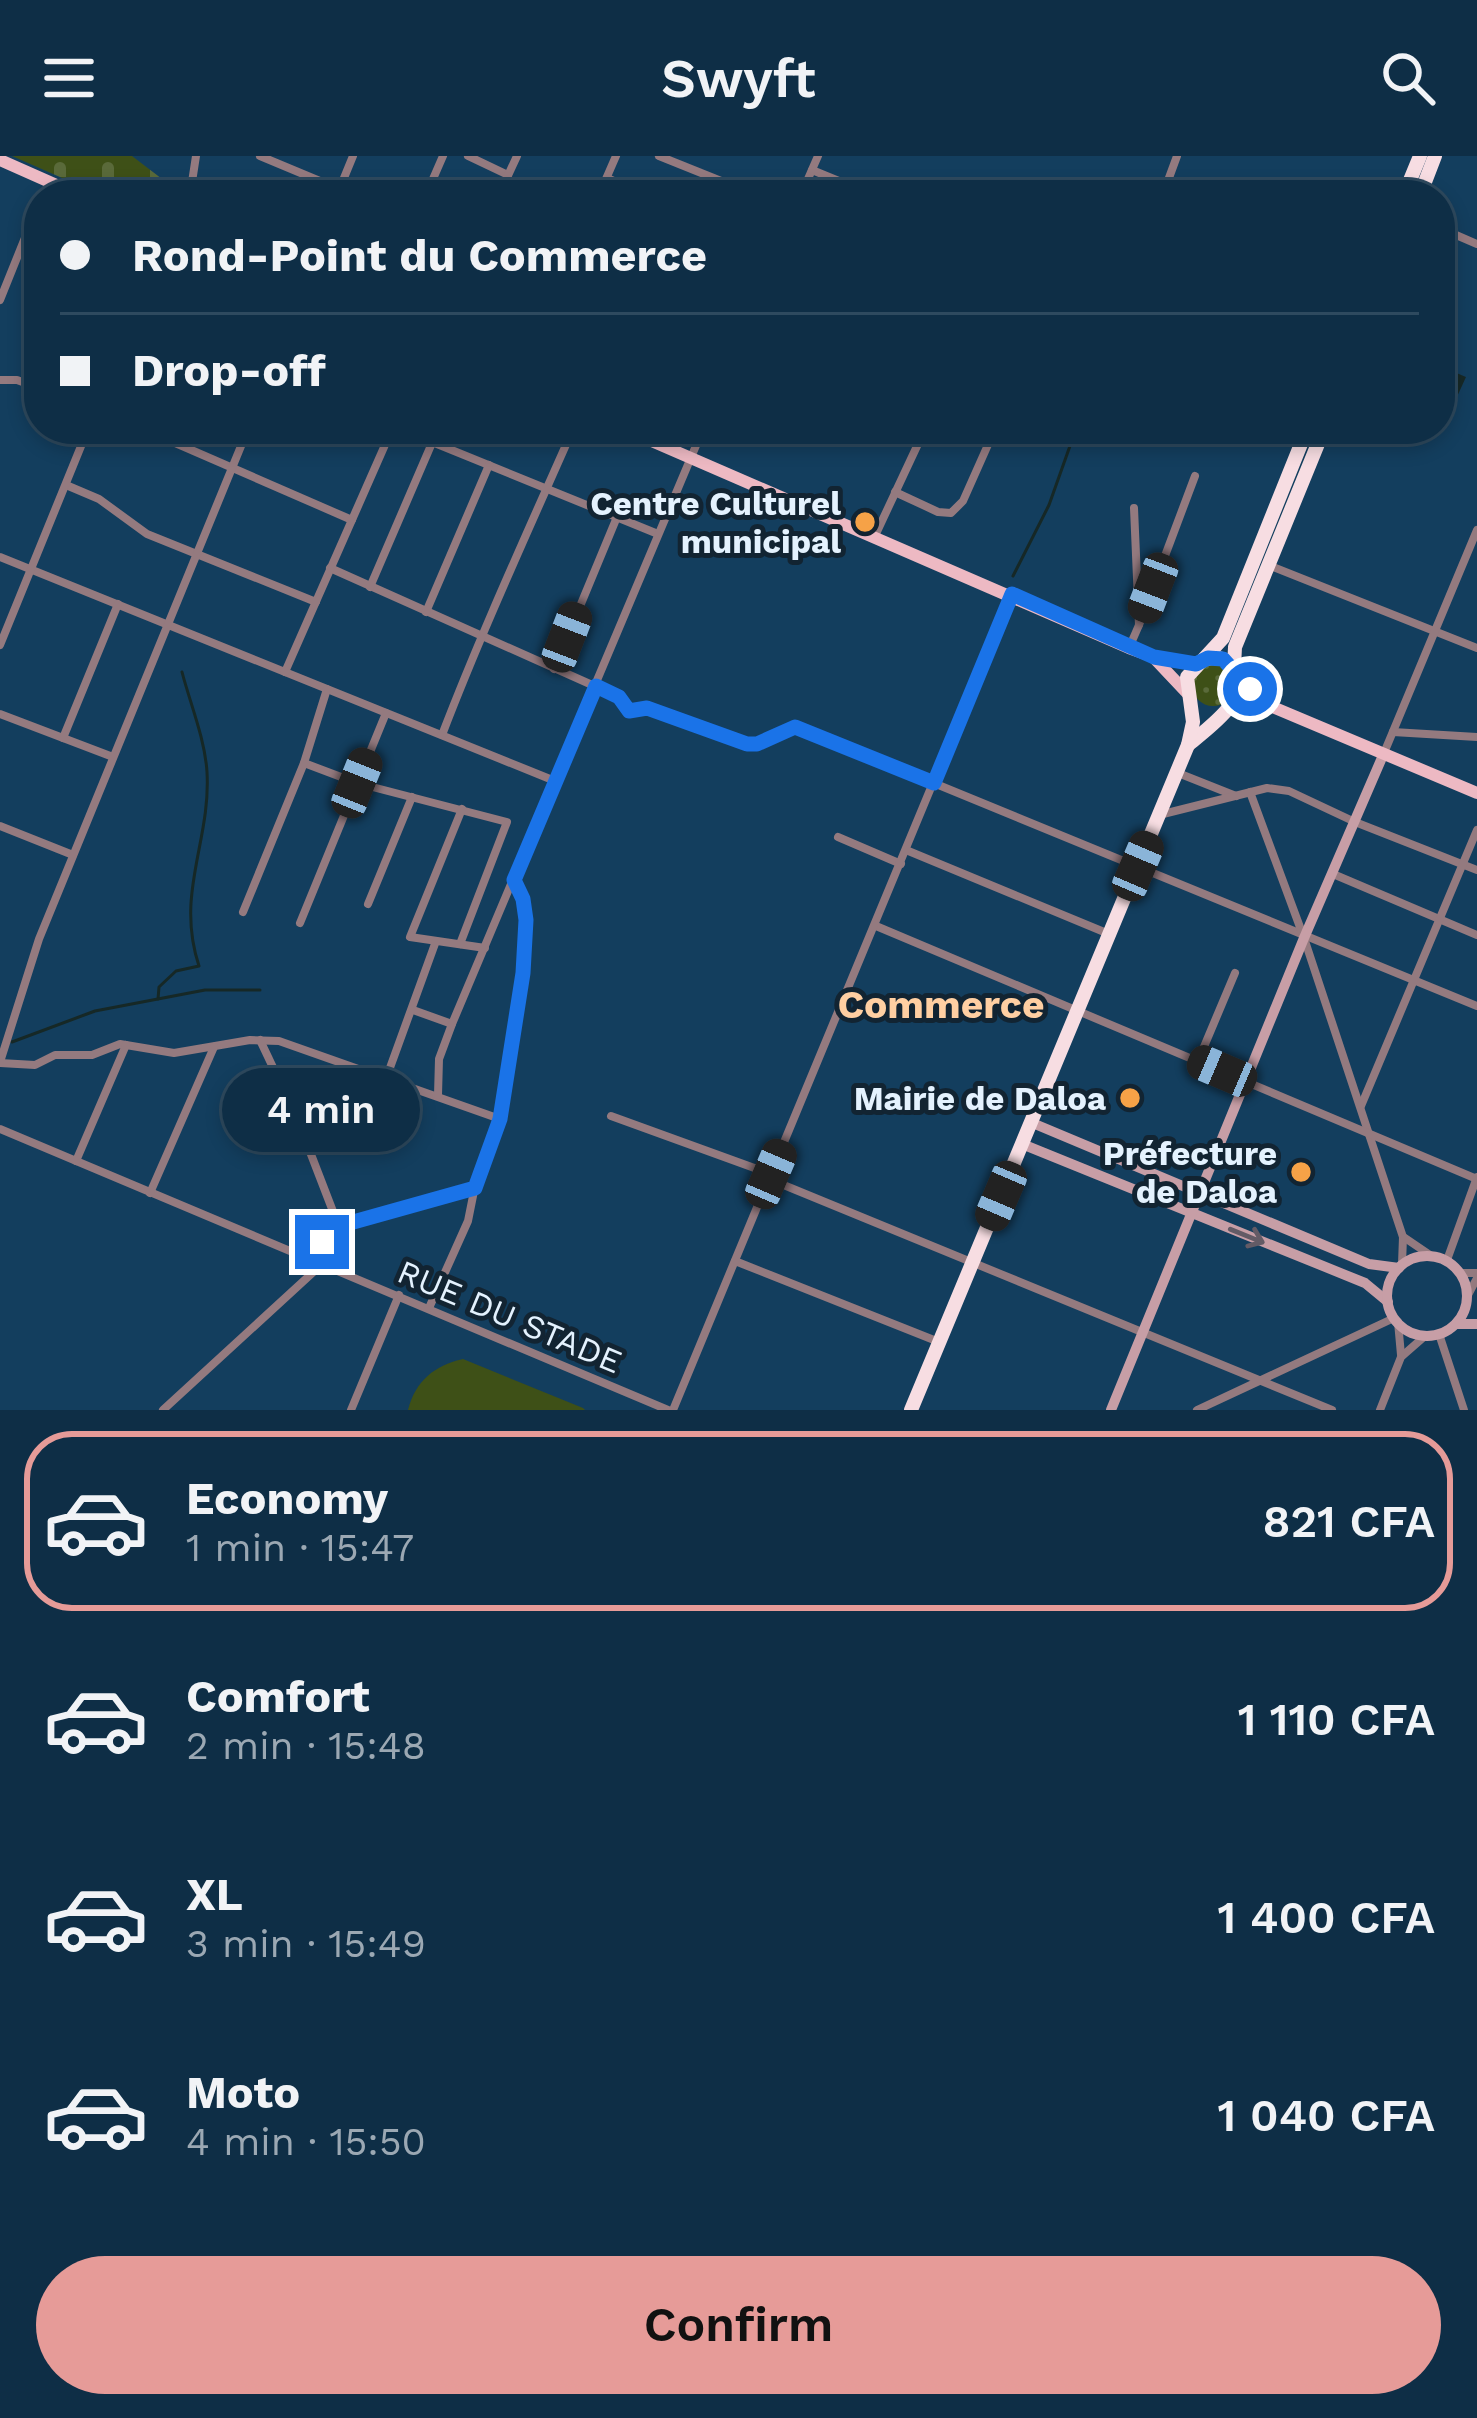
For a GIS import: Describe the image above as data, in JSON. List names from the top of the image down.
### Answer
{
  "streets": {
    "street": ["RUE DU STADE"]
  },
  "districts": ["Commerce"],
  "places": ["Centre Culturel municipal", "Mairie de Daloa", "Préfecture de Daloa"],
  "page": {
    "header": "Swyft",
    "banner": ["Rond-Point du Commerce", "Drop-off"],
    "bubble": "4 min",
    "list": [
      {
        "name": "Economy",
        "note": "1 min · 15:47",
        "value": "821 CFA"
      },
      {
        "name": "Comfort",
        "note": "2 min · 15:48",
        "value": "1 110 CFA"
      },
      {
        "name": "XL",
        "note": "3 min · 15:49",
        "value": "1 400 CFA"
      },
      {
        "name": "Moto",
        "note": "4 min · 15:50",
        "value": "1 040 CFA"
      }
    ],
    "buttons": "Confirm"
  }
}
